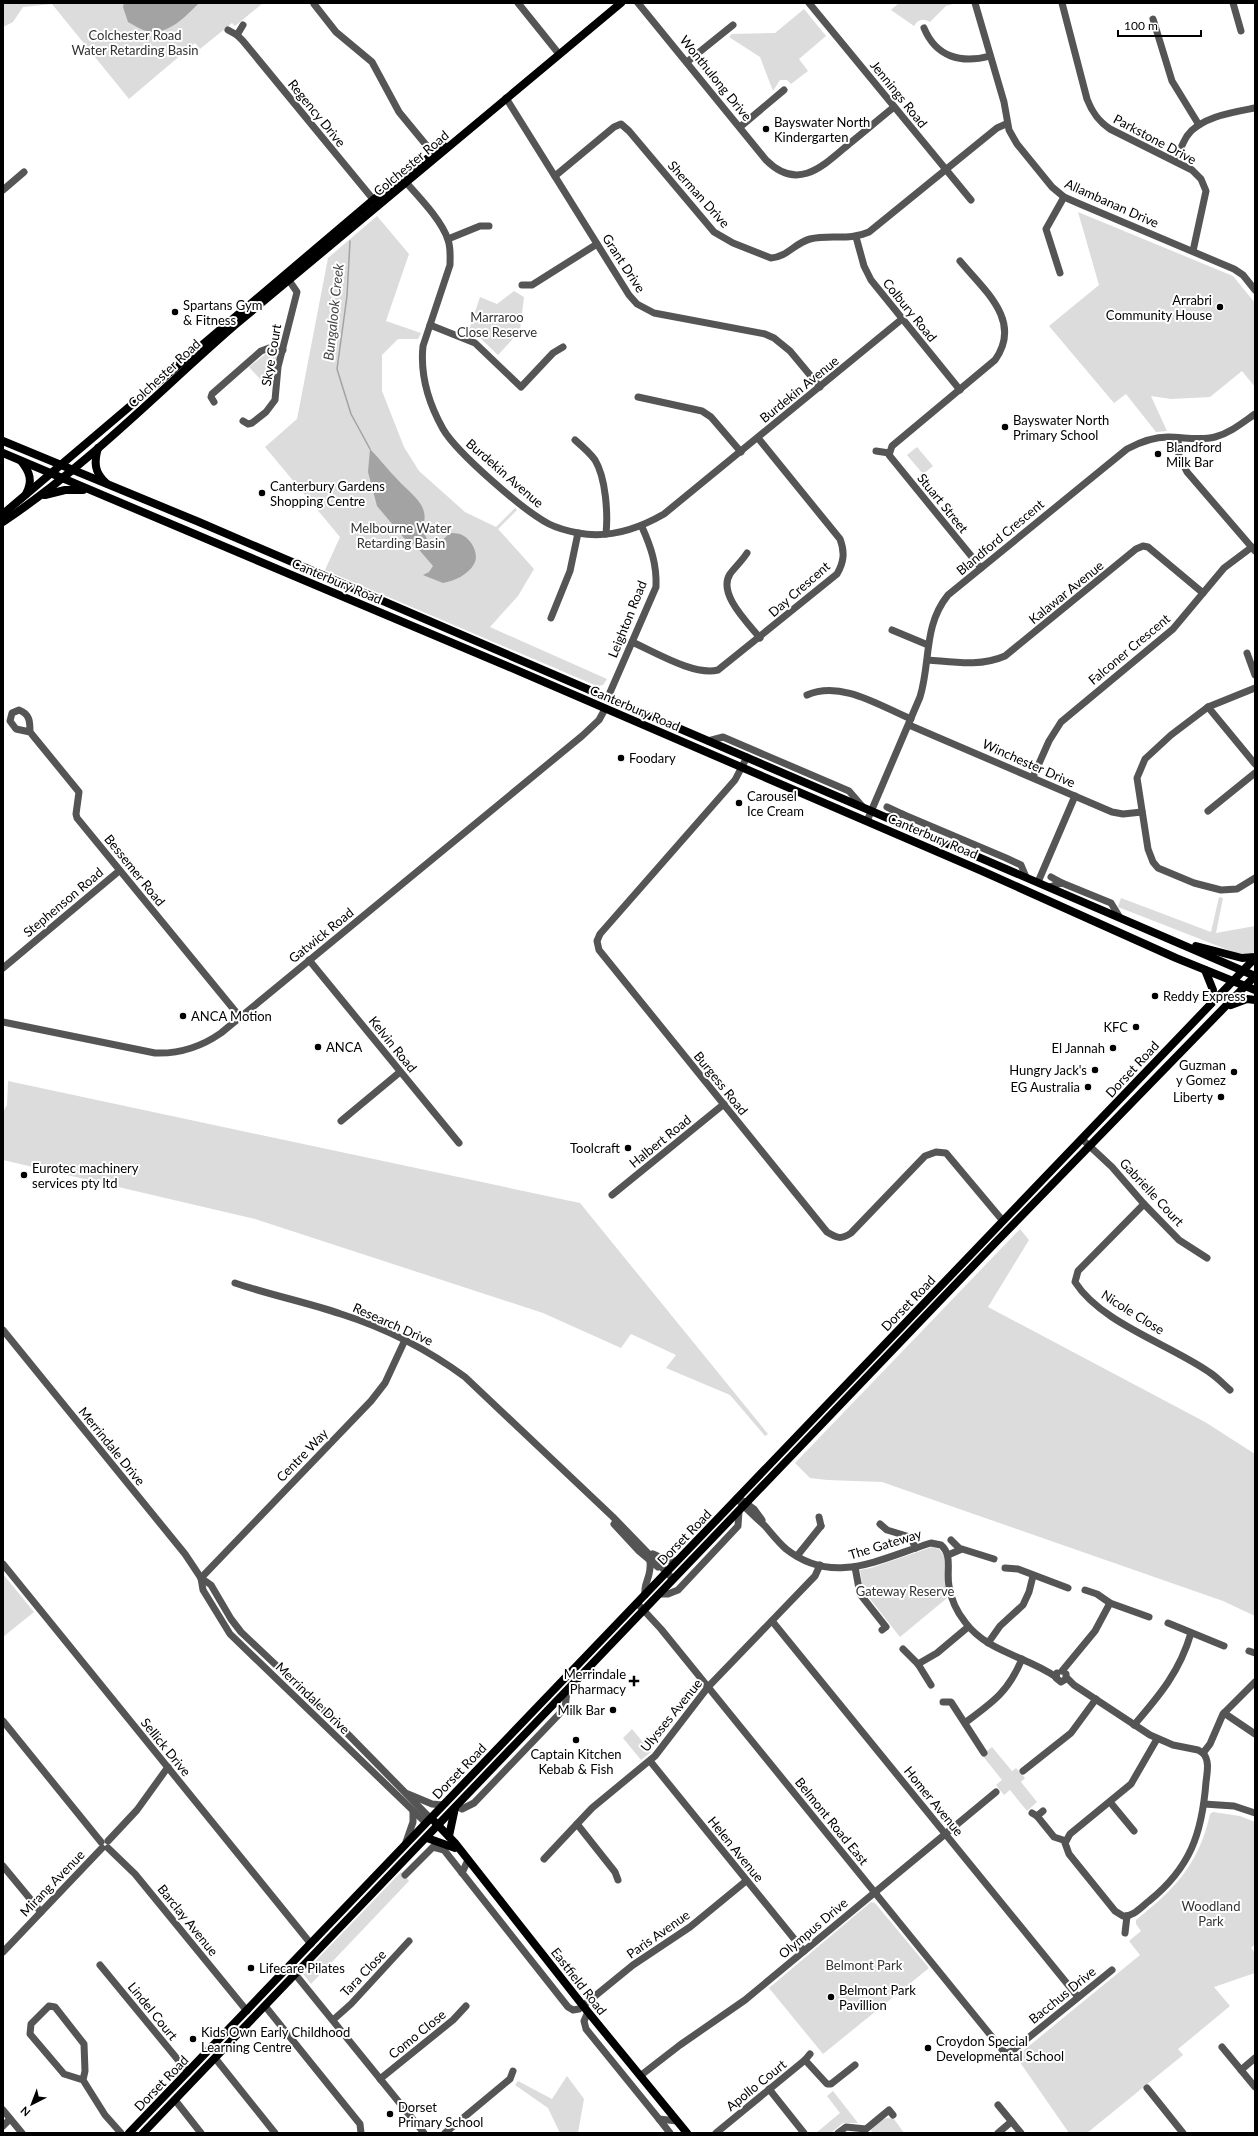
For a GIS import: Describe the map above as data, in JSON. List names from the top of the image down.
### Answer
{
  "streets": {
    "main road": [
      "Colchester Road",
      "Canterbury Road",
      "Dorset Road",
      "Eastfield Road"
    ],
    "street": [
      "Wonthulong Drive",
      "Jennings Road",
      "Regency Drive",
      "Parkstone Drive",
      "Sherman Drive",
      "Allambanan Drive",
      "Grant Drive",
      "Colbury Road",
      "Skye Court",
      "Burdekin Avenue",
      "Stuart Street",
      "Blandford Crescent",
      "Day Crescent",
      "Kalawar Avenue",
      "Leighton Road",
      "Falconer Crescent",
      "Winchester Drive",
      "Bessemer Road",
      "Stephenson Road",
      "Gatwick Road",
      "Kelvin Road",
      "Burgess Road",
      "Halbert Road",
      "Gabrielle Court",
      "Nicole Close",
      "Research Drive",
      "Merrindale Drive",
      "Centre Way",
      "The Gateway",
      "Ulysses Avenue",
      "Sellick Drive",
      "Homer Avenue",
      "Belmont Road East",
      "Helen Avenue",
      "Mirang Avenue",
      "Barclay Avenue",
      "Olympus Drive",
      "Paris Avenue",
      "Tara Close",
      "Bacchus Drive",
      "Lindel Court",
      "Como Close",
      "Apollo Court"
    ]
  },
  "crossings": [
    ["Wonthulong Drive", "Jennings Road"],
    ["Jennings Road", "Sherman Drive"],
    ["Regency Drive", "Colchester Road"],
    ["Parkstone Drive", "Allambanan Drive"],
    ["Colchester Road", "Grant Drive"],
    ["Colchester Road", "Skye Court"],
    ["Colchester Road", "Burdekin Avenue"],
    ["Colchester Road", "Canterbury Road"],
    ["Sherman Drive", "Allambanan Drive"],
    ["Sherman Drive", "Grant Drive"],
    ["Sherman Drive", "Colbury Road"],
    ["Grant Drive", "Burdekin Avenue"],
    ["Colbury Road", "Burdekin Avenue"],
    ["Burdekin Avenue", "Day Crescent"],
    ["Burdekin Avenue", "Leighton Road"],
    ["Stuart Street", "Blandford Crescent"],
    ["Blandford Crescent", "Canterbury Road"],
    ["Blandford Crescent", "Kalawar Avenue"],
    ["Blandford Crescent", "Winchester Drive"],
    ["Canterbury Road", "Leighton Road"],
    ["Canterbury Road", "Gatwick Road"],
    ["Canterbury Road", "Dorset Road"],
    ["Canterbury Road", "Burgess Road"],
    ["Day Crescent", "Leighton Road"],
    ["Kalawar Avenue", "Falconer Crescent"],
    ["Falconer Crescent", "Winchester Drive"],
    ["Bessemer Road", "Stephenson Road"],
    ["Bessemer Road", "Gatwick Road"],
    ["Gatwick Road", "Kelvin Road"],
    ["Dorset Road", "Burgess Road"],
    ["Dorset Road", "Gabrielle Court"],
    ["Dorset Road", "Research Drive"],
    ["Dorset Road", "Merrindale Drive"],
    ["Dorset Road", "The Gateway"],
    ["Dorset Road", "Sellick Drive"],
    ["Dorset Road", "Belmont Road East"],
    ["Dorset Road", "Barclay Avenue"],
    ["Dorset Road", "Eastfield Road"],
    ["Dorset Road", "Lindel Court"],
    ["Burgess Road", "Halbert Road"],
    ["Gabrielle Court", "Nicole Close"],
    ["Research Drive", "Centre Way"],
    ["Merrindale Drive", "Centre Way"],
    ["Merrindale Drive", "Eastfield Road"],
    ["The Gateway", "Ulysses Avenue"],
    ["Ulysses Avenue", "Homer Avenue"],
    ["Ulysses Avenue", "Belmont Road East"],
    ["Ulysses Avenue", "Helen Avenue"],
    ["Sellick Drive", "Mirang Avenue"],
    ["Homer Avenue", "Olympus Drive"],
    ["Homer Avenue", "Bacchus Drive"],
    ["Belmont Road East", "Olympus Drive"],
    ["Belmont Road East", "Bacchus Drive"],
    ["Helen Avenue", "Olympus Drive"],
    ["Helen Avenue", "Paris Avenue"],
    ["Mirang Avenue", "Barclay Avenue"],
    ["Olympus Drive", "Eastfield Road"],
    ["Paris Avenue", "Eastfield Road"]
  ],
  "water": ["Bungalook Creek"],
  "parks": [
    "Colchester Road Water Retarding Basin",
    "Marraroo Close Reserve",
    "Melbourne Water Retarding Basin",
    "Gateway Reserve",
    "Woodland Park",
    "Belmont Park"
  ],
  "places": {
    "other": [
      "Bayswater North Kindergarten",
      "Arrabri Community House",
      "Spartans Gym & Fitness",
      "Bayswater North Primary School",
      "Blandford Milk Bar",
      "Canterbury Gardens Shopping Centre",
      "Foodary",
      "Carousel Ice Cream",
      "Reddy Express",
      "ANCA Motion",
      "KFC",
      "ANCA",
      "El Jannah",
      "Hungry Jack's",
      "Guzman y Gomez",
      "EG Australia",
      "Liberty",
      "Toolcraft",
      "Eurotec machinery services pty ltd",
      "Milk Bar",
      "Captain Kitchen Kebab & Fish",
      "Lifecare Pilates",
      "Belmont Park Pavillion",
      "Kids Own Early Childhood Learning Centre",
      "Croydon Special Developmental School",
      "Dorset Primary School"
    ],
    "health": ["Merrindale Pharmacy"]
  },
  "scale_bar": "100 m",
  "north": "bottom left"
}
